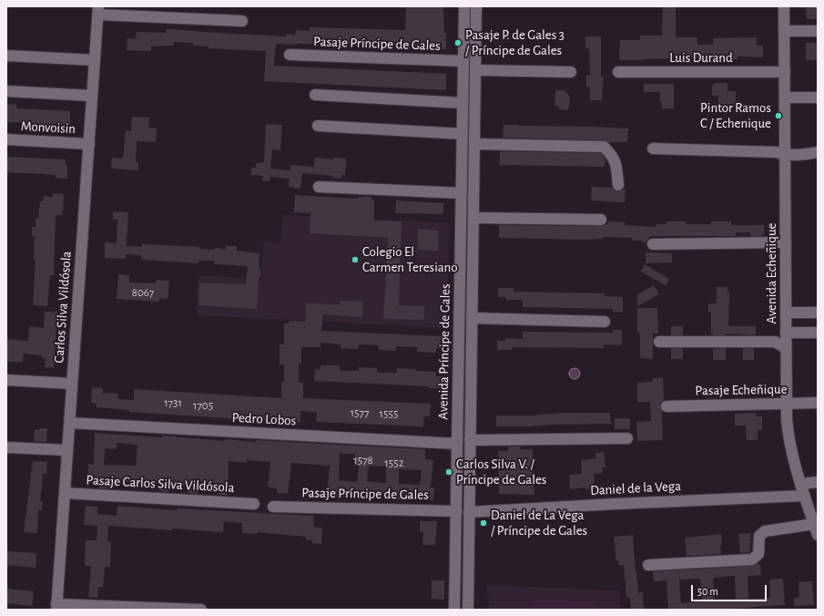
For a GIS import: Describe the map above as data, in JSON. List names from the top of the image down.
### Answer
{
  "streets": {
    "street": [
      "Pasaje Príncipe de Gales",
      "Luis Durand",
      "Monvoisin",
      "Avenida Echeñique",
      "Carlos Silva Vildósola",
      "Avenida Príncipe de Gales",
      "Pasaje Echeñique",
      "Pedro Lobos",
      "Pasaje Carlos Silva Vildósola",
      "Daniel de la Vega"
    ]
  },
  "crossings": [
    ["Pasaje Príncipe de Gales", "Avenida Príncipe de Gales"],
    ["Luis Durand", "Avenida Echeñique"],
    ["Monvoisin", "Carlos Silva Vildósola"],
    ["Avenida Echeñique", "Pasaje Echeñique"],
    ["Avenida Echeñique", "Daniel de la Vega"],
    ["Carlos Silva Vildósola", "Pedro Lobos"],
    ["Carlos Silva Vildósola", "Pasaje Carlos Silva Vildósola"],
    ["Avenida Príncipe de Gales", "Pedro Lobos"],
    ["Avenida Príncipe de Gales", "Daniel de la Vega"]
  ],
  "places": [
    "Pasaje P. de Gales 3 / Príncipe de Gales",
    "Pintor Ramos C / Echenique",
    "Colegio El Carmen Teresiano",
    "Carlos Silva V. / Príncipe de Gales",
    "Daniel de La Vega / Príncipe de Gales"
  ],
  "house_numbers": [
    "8067",
    "1731",
    "1705",
    "1577",
    "1555",
    "1578",
    "1552"
  ],
  "scale_bar": "50 m"
}
